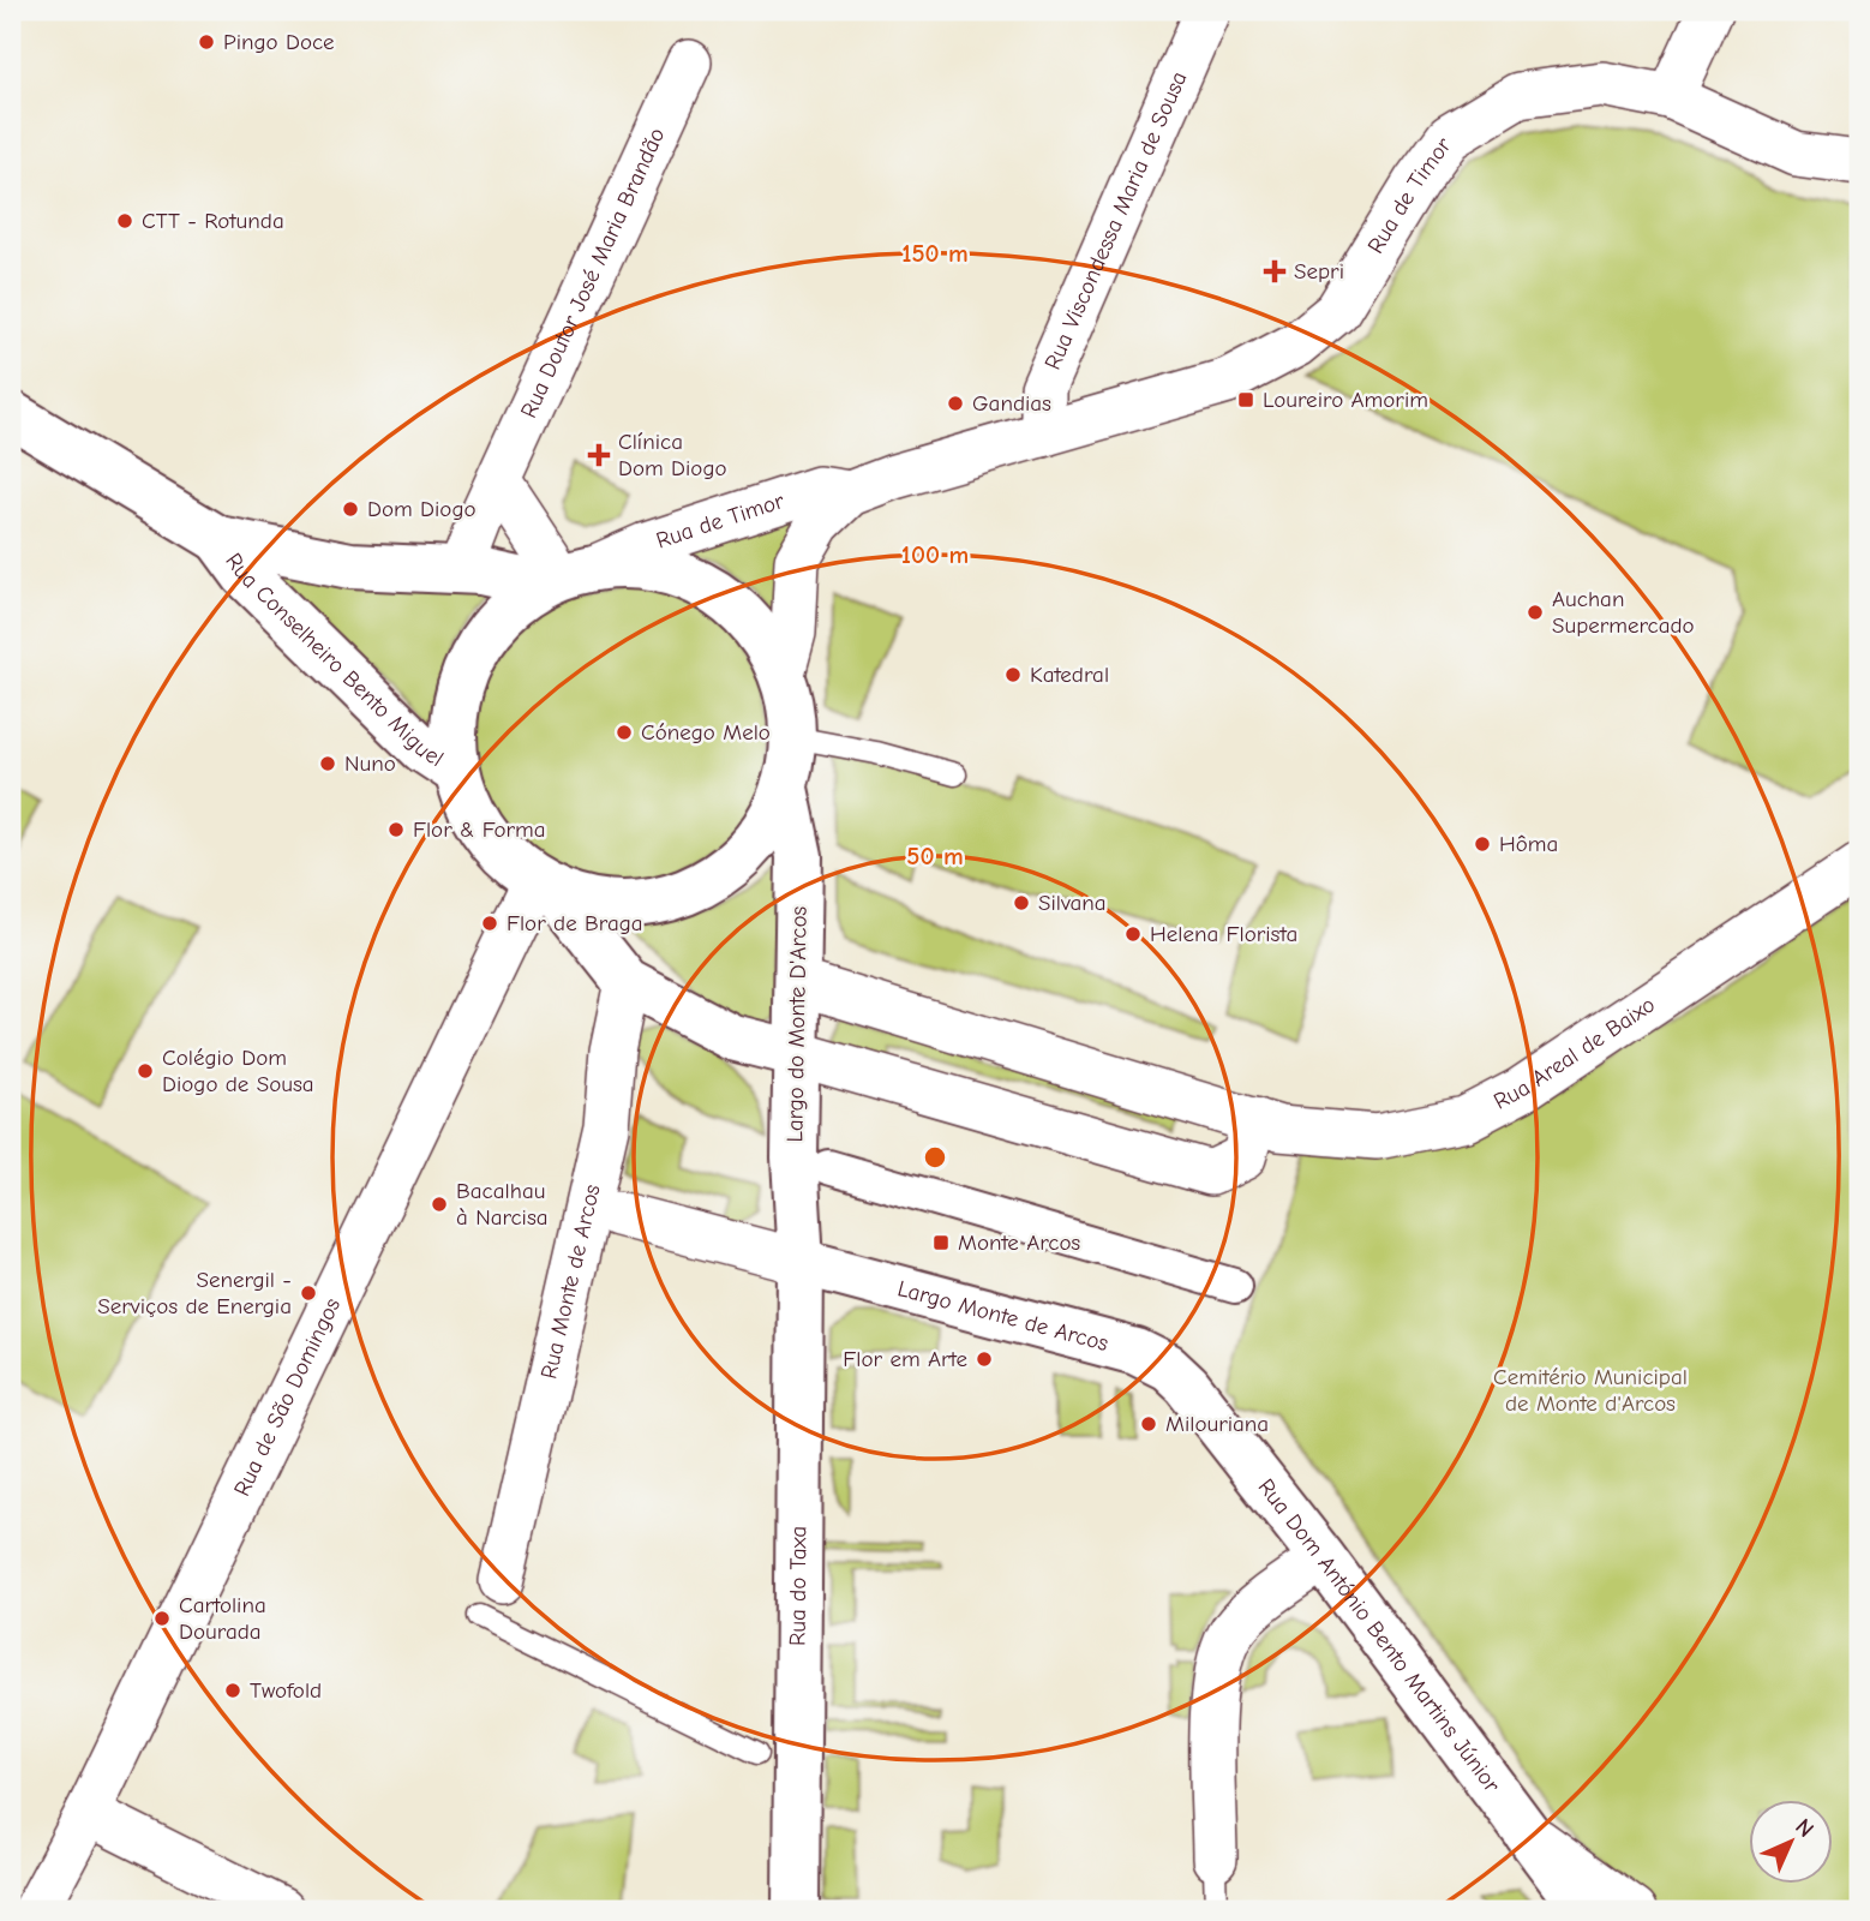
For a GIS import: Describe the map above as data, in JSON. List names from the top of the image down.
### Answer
{
  "streets": {
    "street": [
      "Rua de Timor",
      "Rua Viscondessa Maria de Sousa",
      "Rua Doutor José Maria Brandão",
      "Rua Conselheiro Bento Miguel",
      "Largo do Monte D'Arcos",
      "Rua Areal de Baixo",
      "Rua Monte de Arcos",
      "Largo Monte de Arcos",
      "Rua de São Domingos",
      "Rua do Taxa",
      "Rua Dom António Bento Martins Júnior"
    ]
  },
  "crossings": [
    ["Rua de Timor", "Rua Viscondessa Maria de Sousa"],
    ["Rua de Timor", "Rua Conselheiro Bento Miguel"],
    ["Rua Doutor José Maria Brandão", "Rua Conselheiro Bento Miguel"],
    ["Largo do Monte D'Arcos", "Rua Areal de Baixo"],
    ["Largo do Monte D'Arcos", "Largo Monte de Arcos"],
    ["Largo do Monte D'Arcos", "Rua do Taxa"],
    ["Largo Monte de Arcos", "Rua do Taxa"],
    ["Largo Monte de Arcos", "Rua Dom António Bento Martins Júnior"]
  ],
  "parks": ["Cemitério Municipal de Monte d'Arcos"],
  "places": {
    "other": [
      "Pingo Doce",
      "CTT - Rotunda",
      "Gandias",
      "Dom Diogo",
      "Auchan Supermercado",
      "Katedral",
      "Cónego Melo",
      "Nuno",
      "Flor & Forma",
      "Hôma",
      "Silvana",
      "Flor de Braga",
      "Helena Florista",
      "Colégio Dom Diogo de Sousa",
      "Bacalhau à Narcisa",
      "Senergil - Serviços de Energia",
      "Flor em Arte",
      "Milouriana",
      "Cartolina Dourada",
      "Twofold"
    ],
    "health": ["Sepri", "Clínica Dom Diogo"],
    "transit": ["Loureiro Amorim", "Monte Arcos"]
  },
  "north": "top right",
  "rings": ["150 m", "100 m", "50 m"]
}
